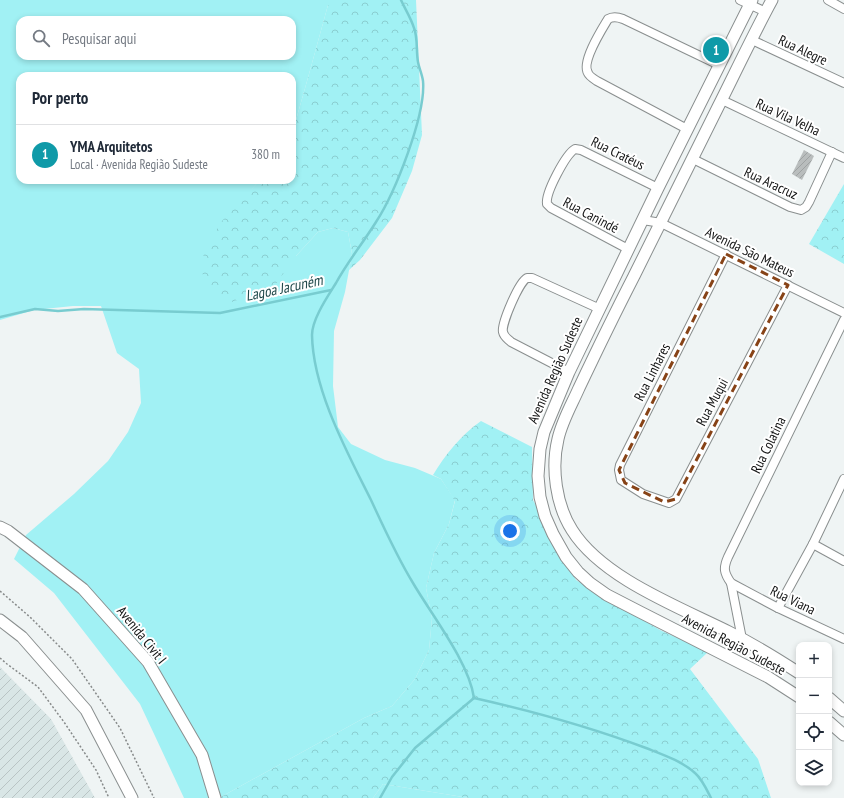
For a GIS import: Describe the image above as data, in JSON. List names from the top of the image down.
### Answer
{
  "streets": {
    "street": [
      "Rua Alegre",
      "Rua Vila Velha",
      "Rua Cratéus",
      "Rua Aracruz",
      "Rua Canindé",
      "Avenida São Mateus",
      "Avenida Região Sudeste",
      "Rua Linhares",
      "Rua Muqui",
      "Rua Colatina",
      "Rua Viana",
      "Avenida Civit I"
    ]
  },
  "crossings": [
    ["Rua Alegre", "Avenida Região Sudeste"],
    ["Rua Vila Velha", "Rua Aracruz"],
    ["Rua Vila Velha", "Avenida Região Sudeste"],
    ["Rua Cratéus", "Rua Canindé"],
    ["Rua Cratéus", "Avenida Região Sudeste"],
    ["Rua Aracruz", "Avenida Região Sudeste"],
    ["Rua Canindé", "Avenida Região Sudeste"],
    ["Avenida São Mateus", "Avenida Região Sudeste"],
    ["Avenida São Mateus", "Rua Linhares"],
    ["Avenida São Mateus", "Rua Muqui"],
    ["Avenida Região Sudeste", "Rua Colatina"],
    ["Rua Linhares", "Rua Muqui"],
    ["Rua Colatina", "Rua Viana"]
  ],
  "water": ["Lagoa Jacuném"],
  "page": {
    "search": "Pesquisar aqui",
    "pins": "1",
    "heading": "Por perto",
    "list": [
      {
        "mark": "1",
        "name": "YMA Arquitetos",
        "note": "Local · Avenida Região Sudeste",
        "value": "380 m"
      }
    ],
    "map_buttons": ["+", "−"]
  }
}
